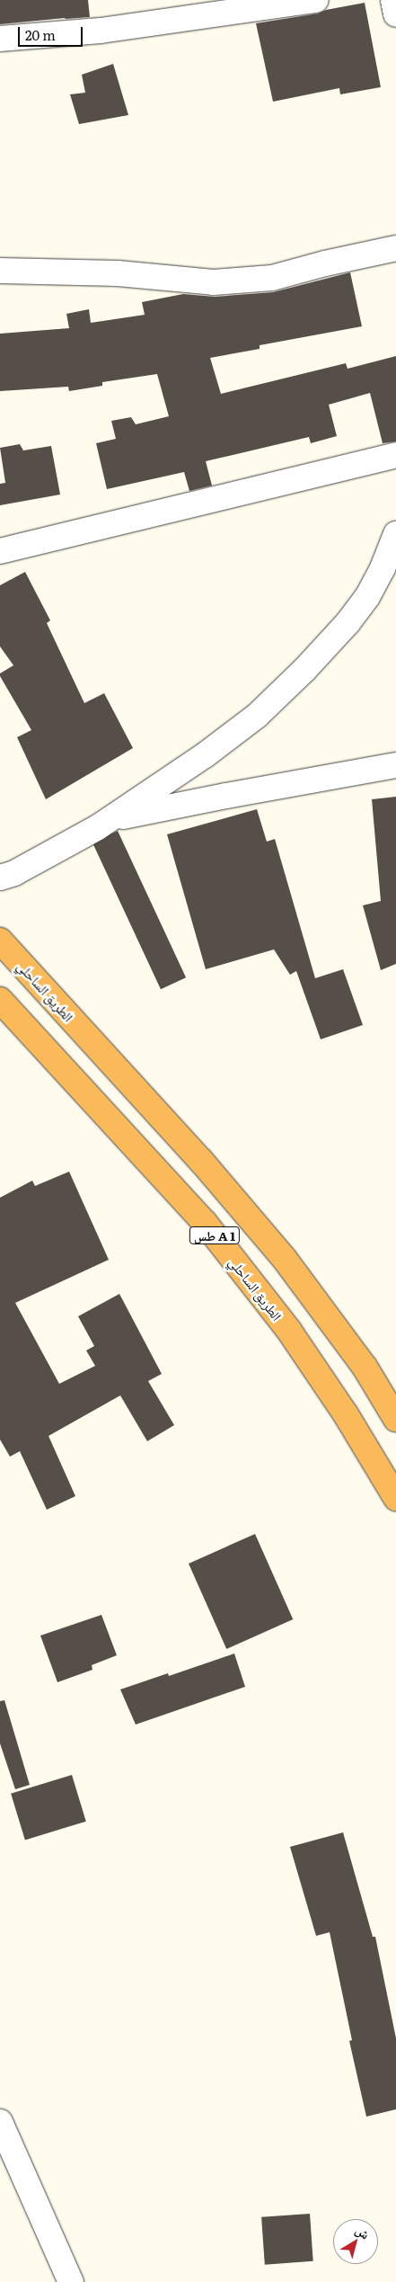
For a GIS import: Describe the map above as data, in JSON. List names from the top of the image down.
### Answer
{
  "streets": {
    "highway": ["الطريق الساحلي", "طس A 1"]
  },
  "scale_bar": "20 m",
  "north": "top right"
}
